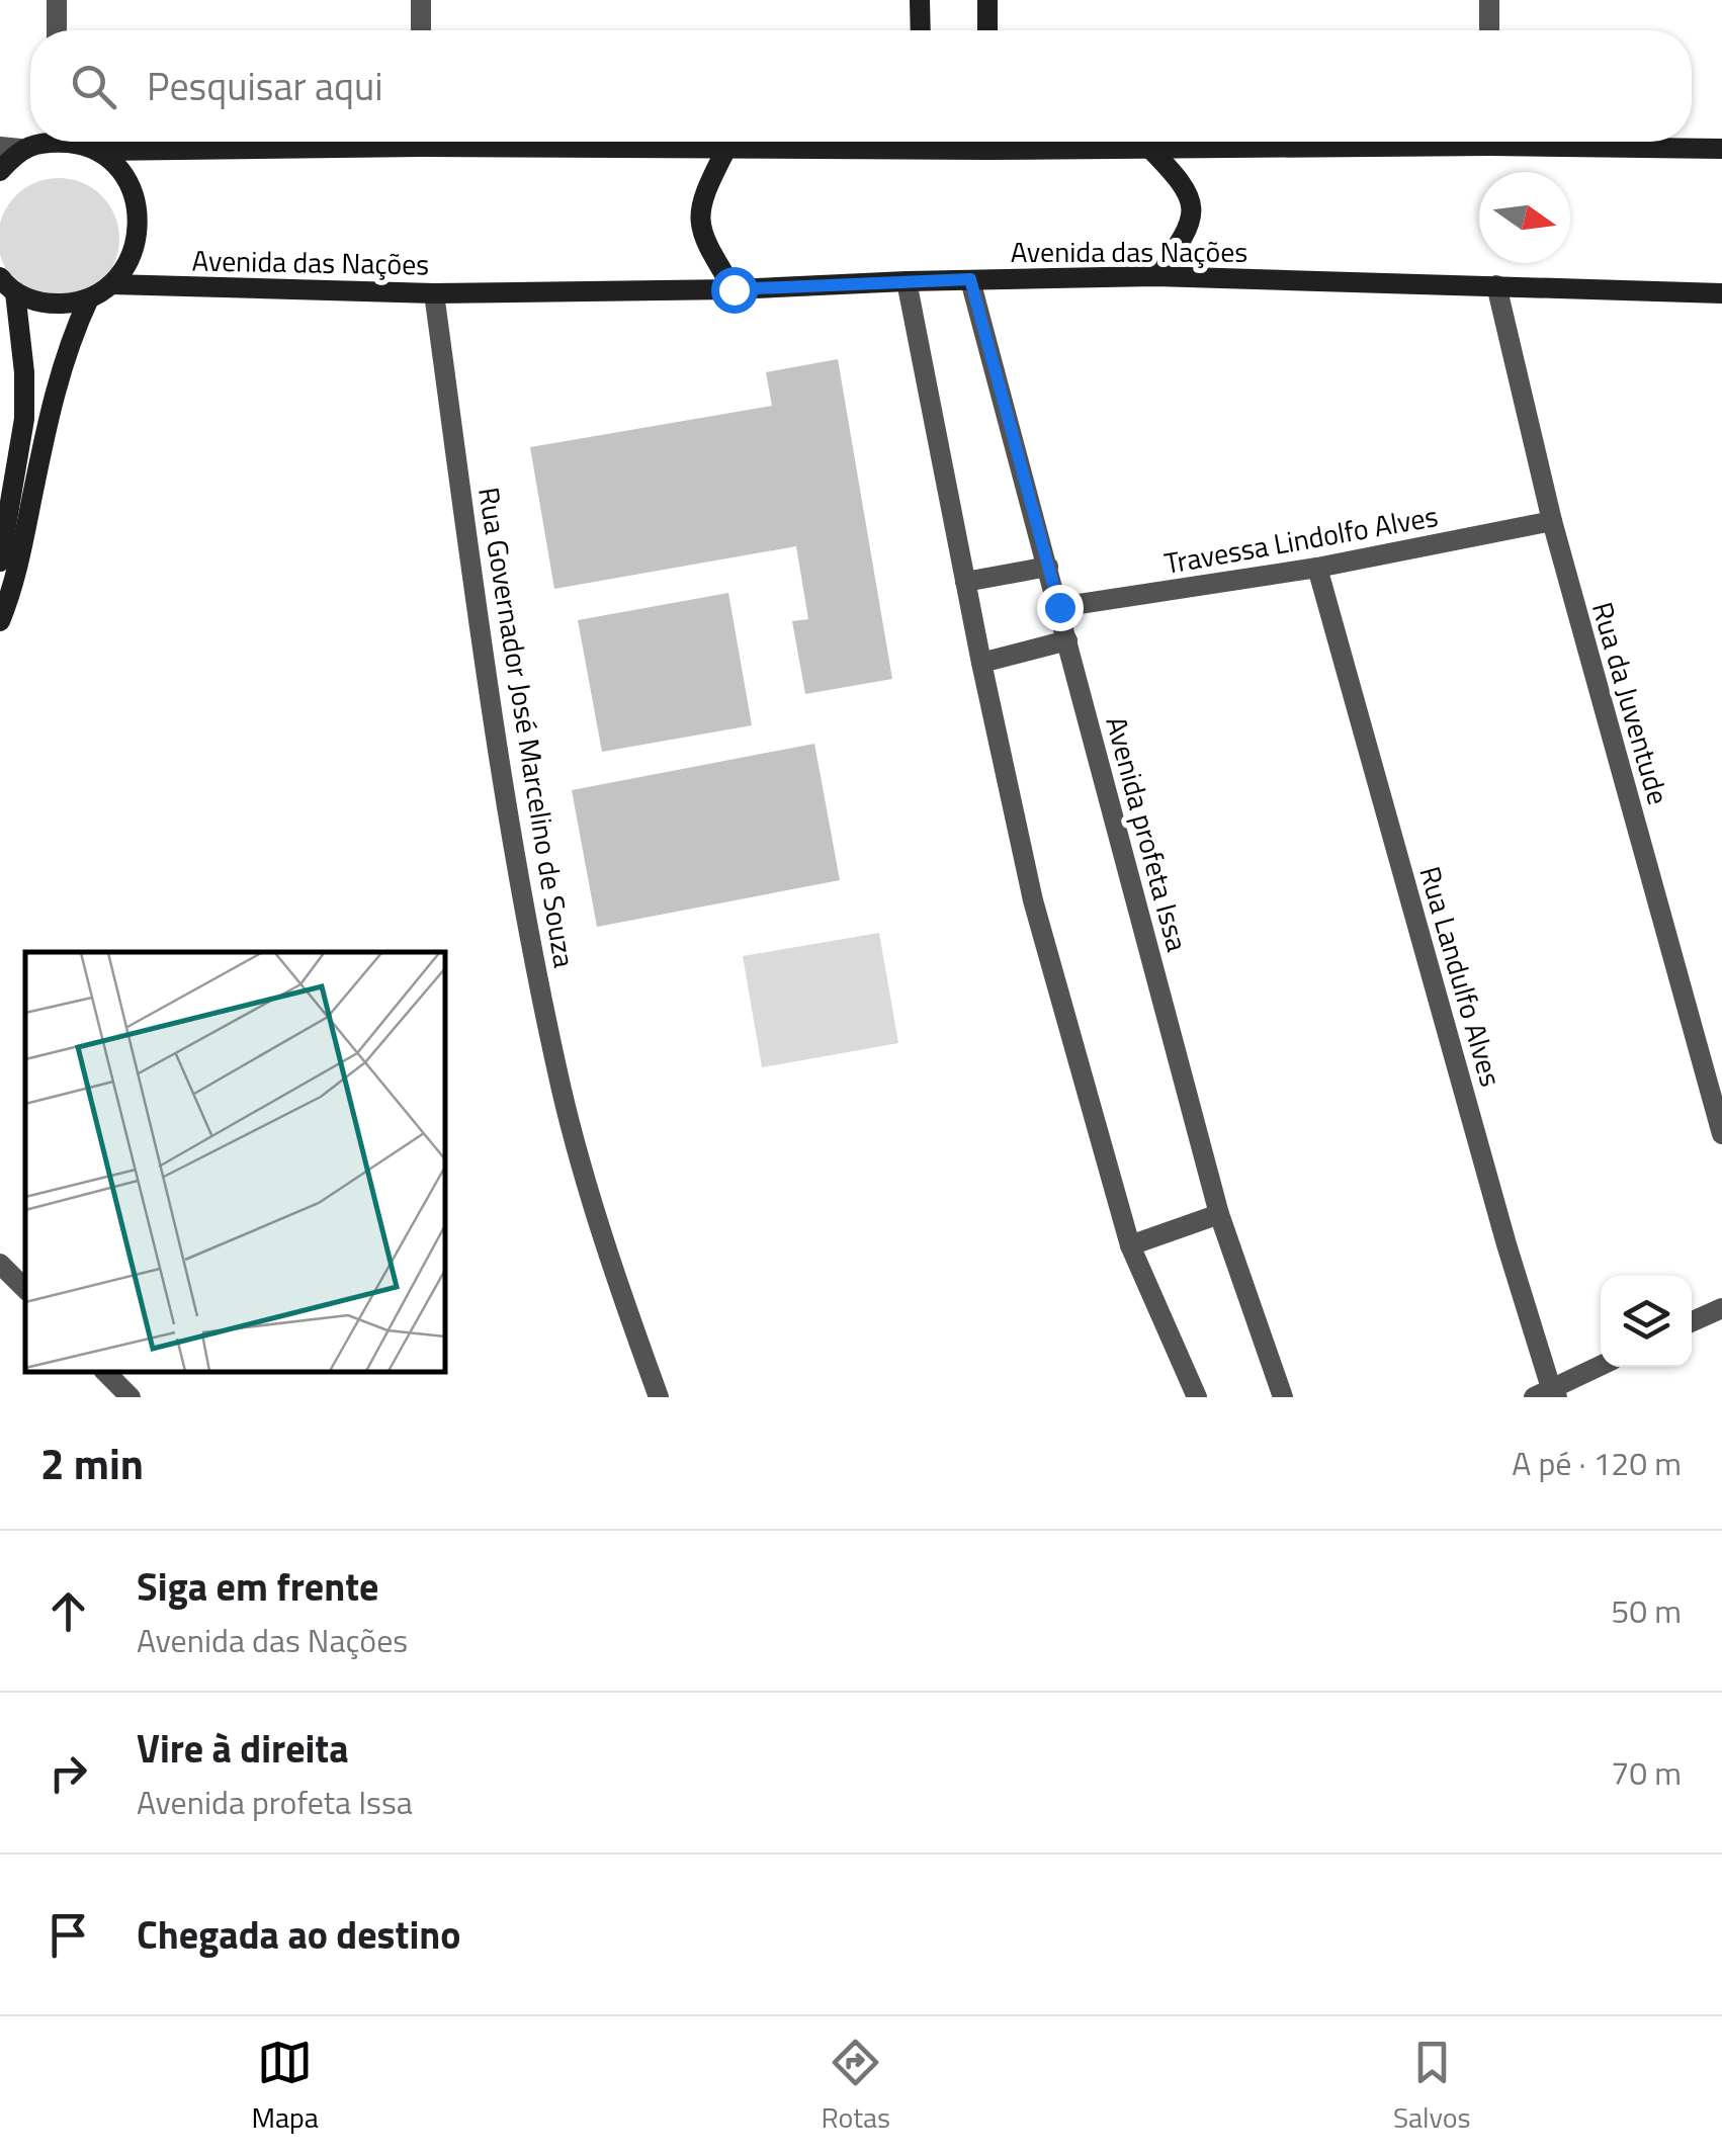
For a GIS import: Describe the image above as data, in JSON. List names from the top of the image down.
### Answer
{
  "streets": {
    "street": [
      "Avenida das Nações",
      "Travessa Lindolfo Alves",
      "Rua da Juventude",
      "Rua Governador José Marcelino de Souza",
      "Avenida profeta Issa",
      "Rua Landulfo Alves"
    ]
  },
  "crossings": [
    ["Avenida das Nações", "Rua da Juventude"],
    ["Avenida das Nações", "Rua Governador José Marcelino de Souza"],
    ["Avenida das Nações", "Avenida profeta Issa"],
    ["Travessa Lindolfo Alves", "Rua da Juventude"],
    ["Travessa Lindolfo Alves", "Avenida profeta Issa"],
    ["Travessa Lindolfo Alves", "Rua Landulfo Alves"]
  ],
  "north": "right",
  "page": {
    "search": "Pesquisar aqui",
    "heading": ["2 min", "A pé · 120 m"],
    "list": [
      ["Siga em frente", "Avenida das Nações", "50 m"],
      ["Vire à direita", "Avenida profeta Issa", "70 m"],
      "Chegada ao destino"
    ],
    "nav": ["Mapa", "Rotas", "Salvos"]
  }
}
